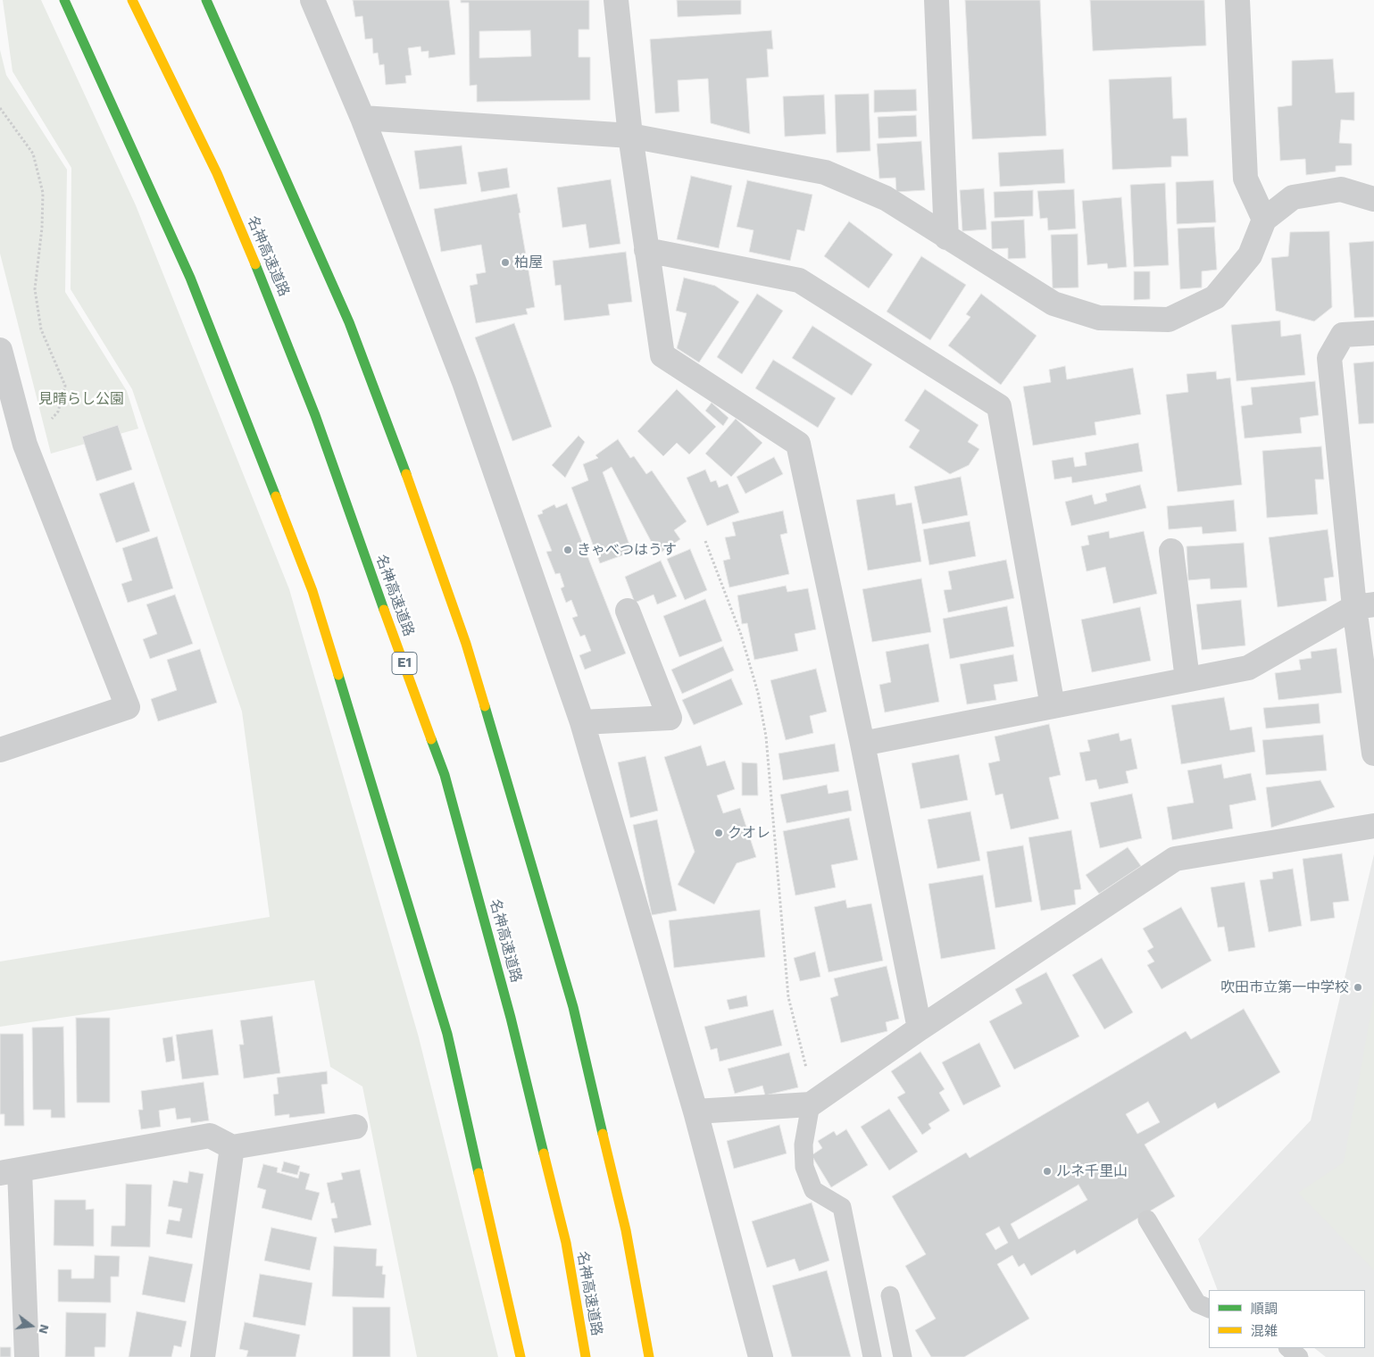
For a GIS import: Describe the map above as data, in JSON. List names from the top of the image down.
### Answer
{
  "streets": {
    "main road": ["名神高速道路", "E1"]
  },
  "parks": ["見晴らし公園"],
  "places": [
    "柏屋",
    "きゃべつはうす",
    "クオレ",
    "吹田市立第一中学校",
    "ルネ千里山"
  ],
  "legend": ["順調", "混雑"],
  "north": "right"
}
